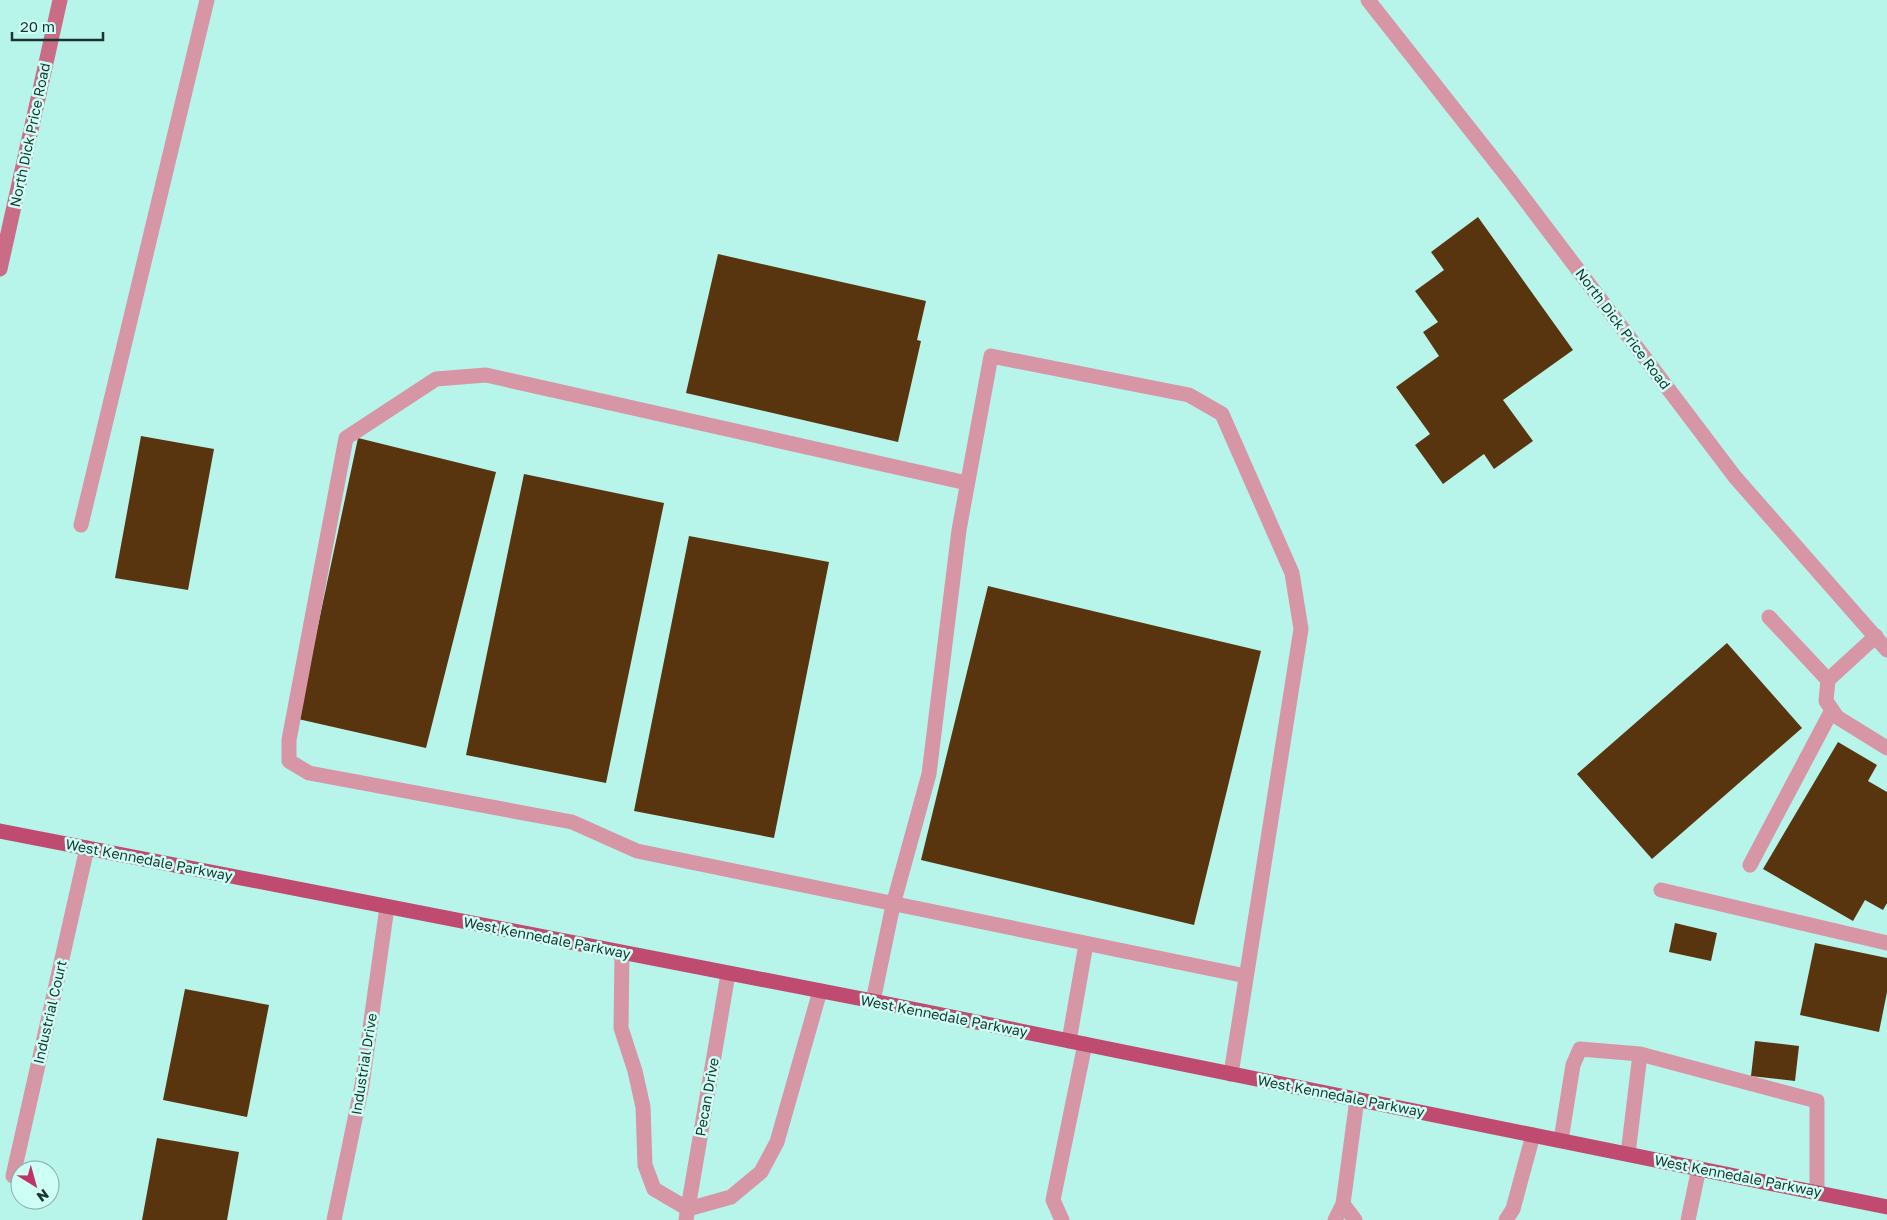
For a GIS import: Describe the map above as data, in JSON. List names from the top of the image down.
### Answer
{
  "streets": {
    "main road": ["West Kennedale Parkway"],
    "street": [
      "North Dick Price Road",
      "Industrial Court",
      "Industrial Drive",
      "Pecan Drive"
    ]
  },
  "crossings": [
    ["West Kennedale Parkway", "Industrial Court"],
    ["West Kennedale Parkway", "Industrial Drive"],
    ["West Kennedale Parkway", "Pecan Drive"]
  ],
  "scale_bar": "20 m",
  "north": "bottom right"
}
